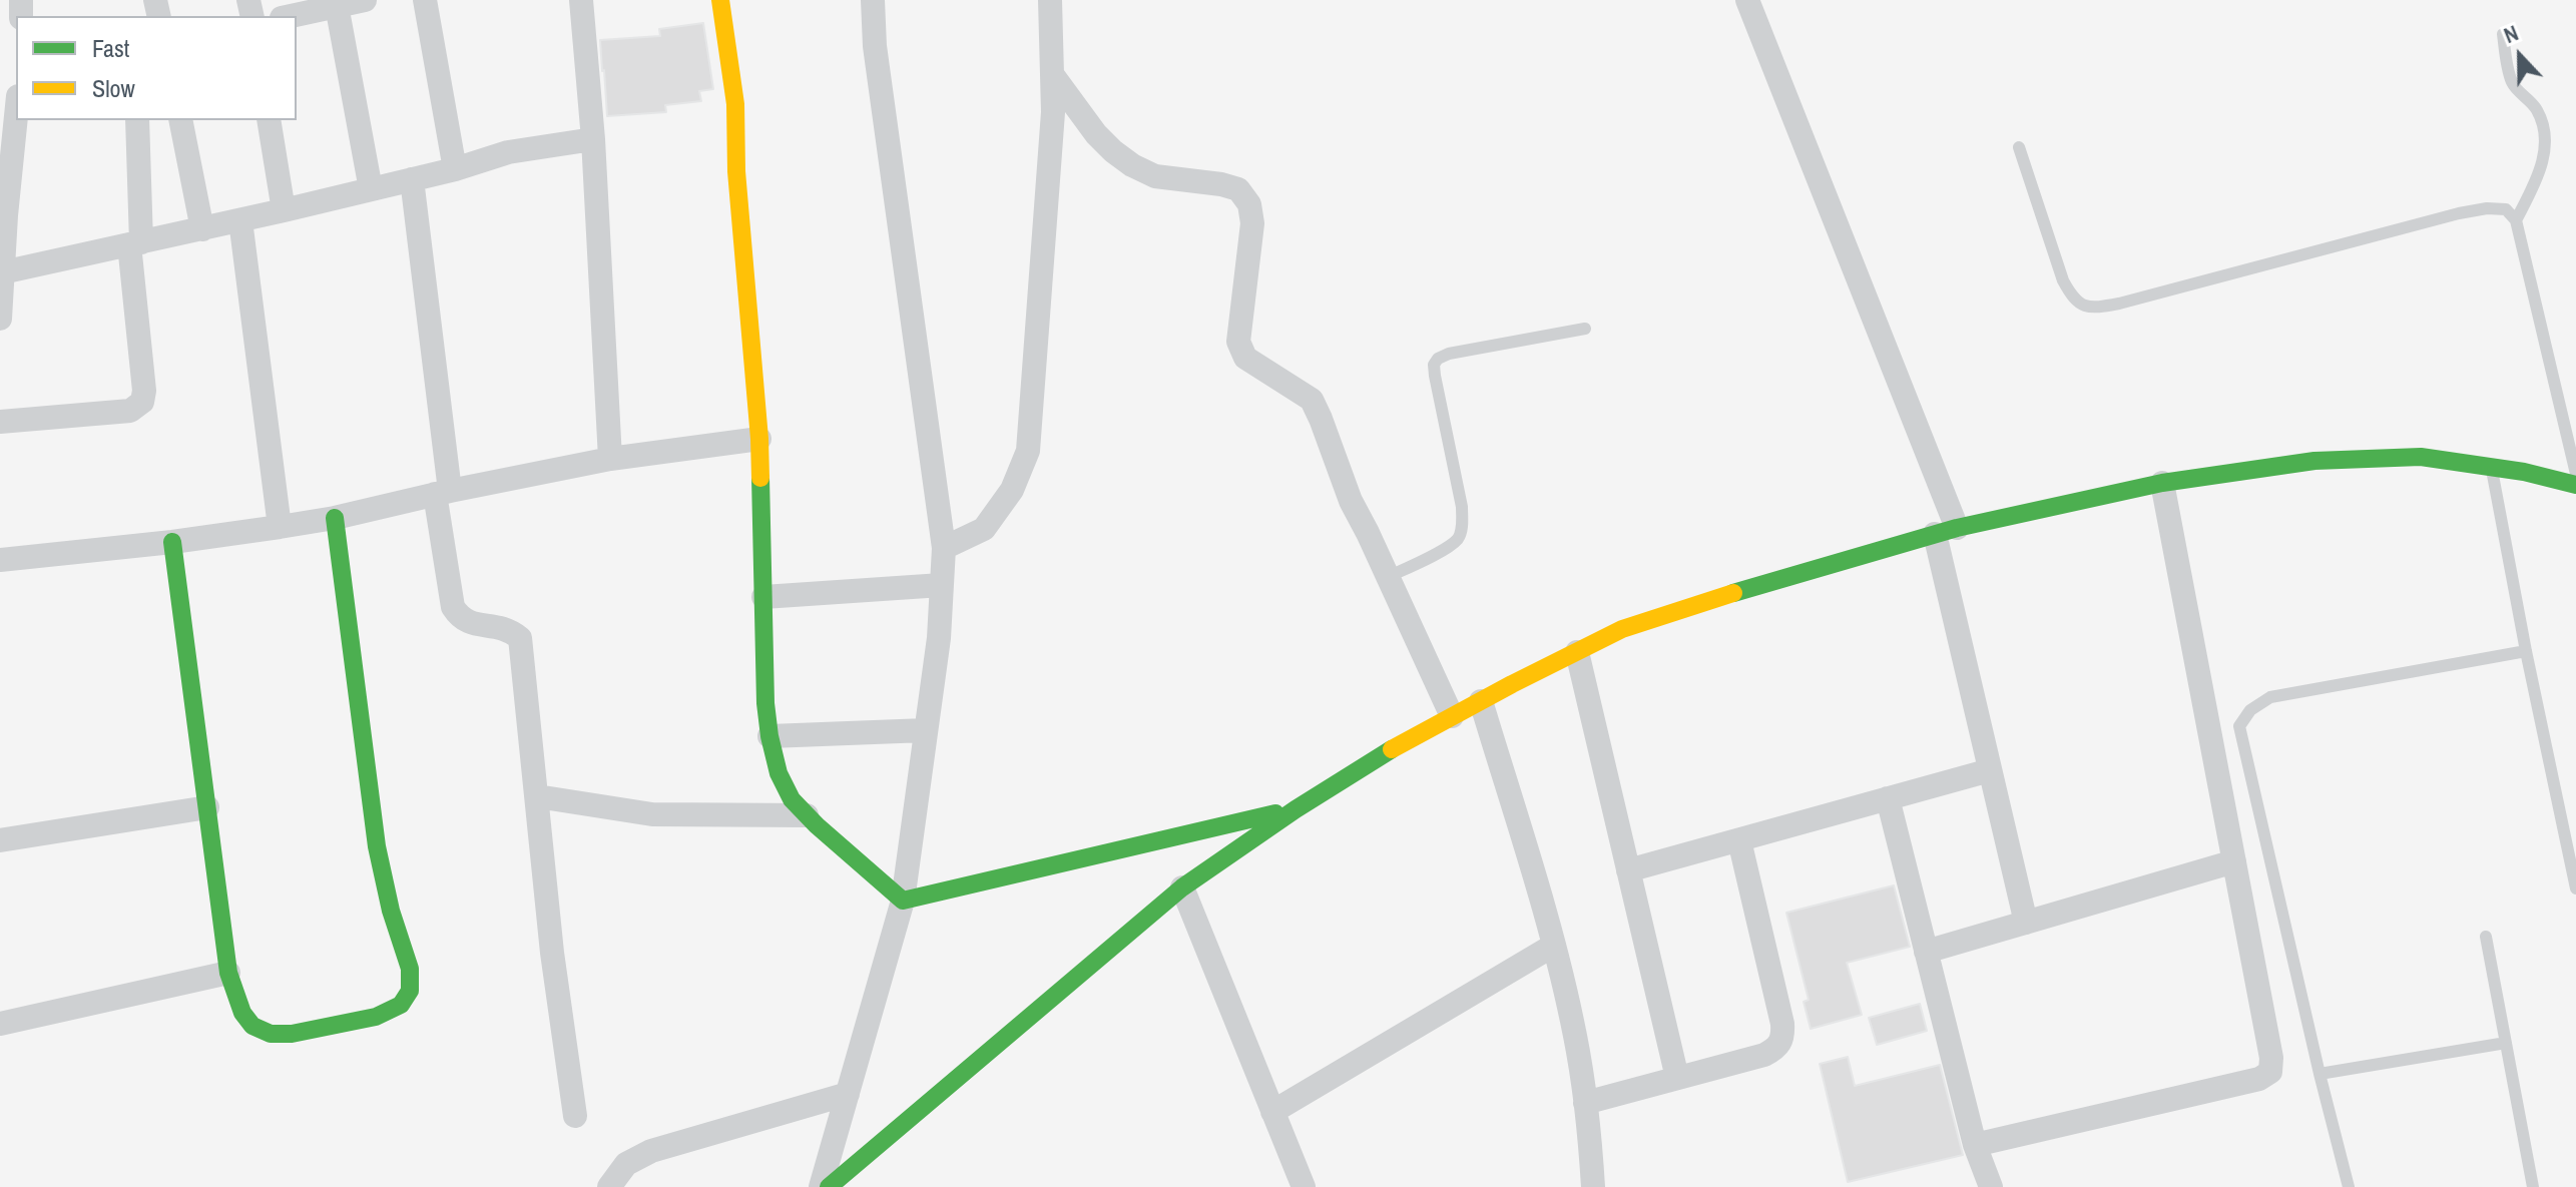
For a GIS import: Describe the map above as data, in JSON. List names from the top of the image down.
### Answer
{
  "legend": ["Fast", "Slow"],
  "north": "top"
}
